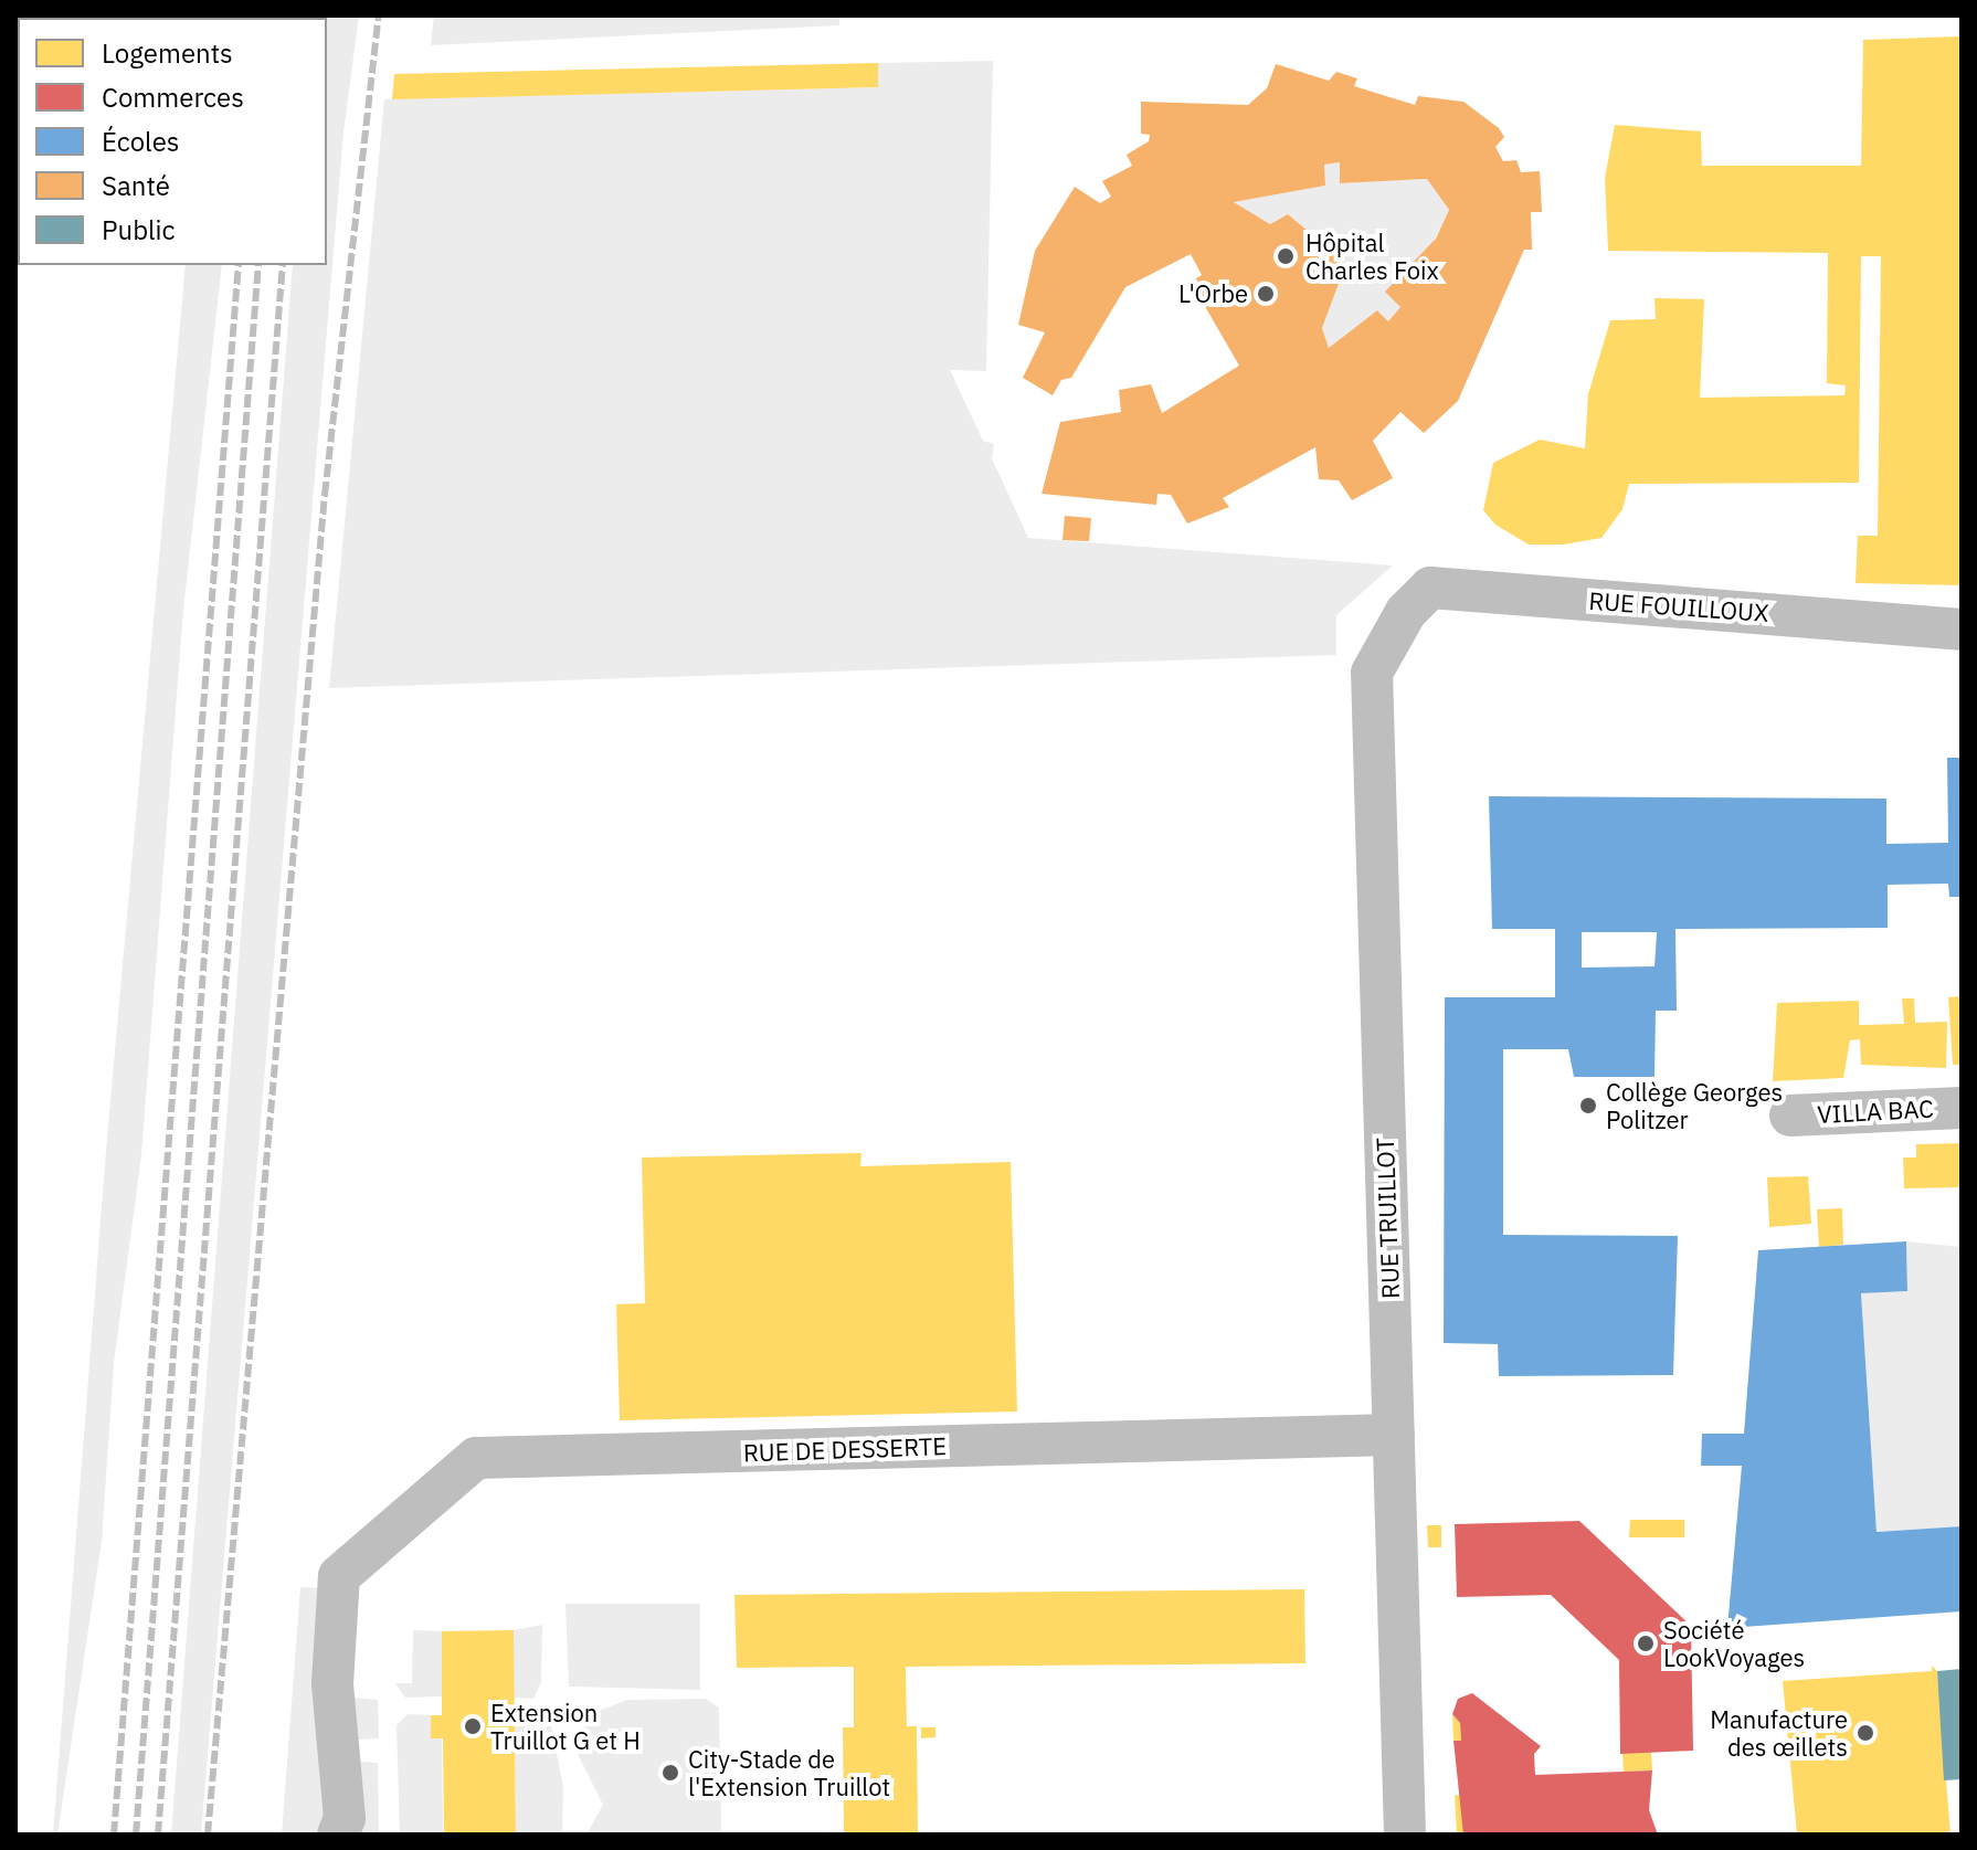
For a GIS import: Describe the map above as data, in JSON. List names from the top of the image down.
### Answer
{
  "streets": {
    "street": [
      "RUE FOUILLOUX",
      "VILLA BAC",
      "RUE TRUILLOT",
      "RUE DE DESSERTE"
    ]
  },
  "crossings": [
    ["RUE FOUILLOUX", "RUE TRUILLOT"],
    ["RUE TRUILLOT", "RUE DE DESSERTE"]
  ],
  "places": [
    "Hôpital Charles Foix",
    "L'Orbe",
    "Collège Georges Politzer",
    "Société LookVoyages",
    "Extension Truillot G et H",
    "Manufacture des œillets",
    "City-Stade de l'Extension Truillot"
  ],
  "legend": [
    "Logements",
    "Commerces",
    "Écoles",
    "Santé",
    "Public"
  ]
}
